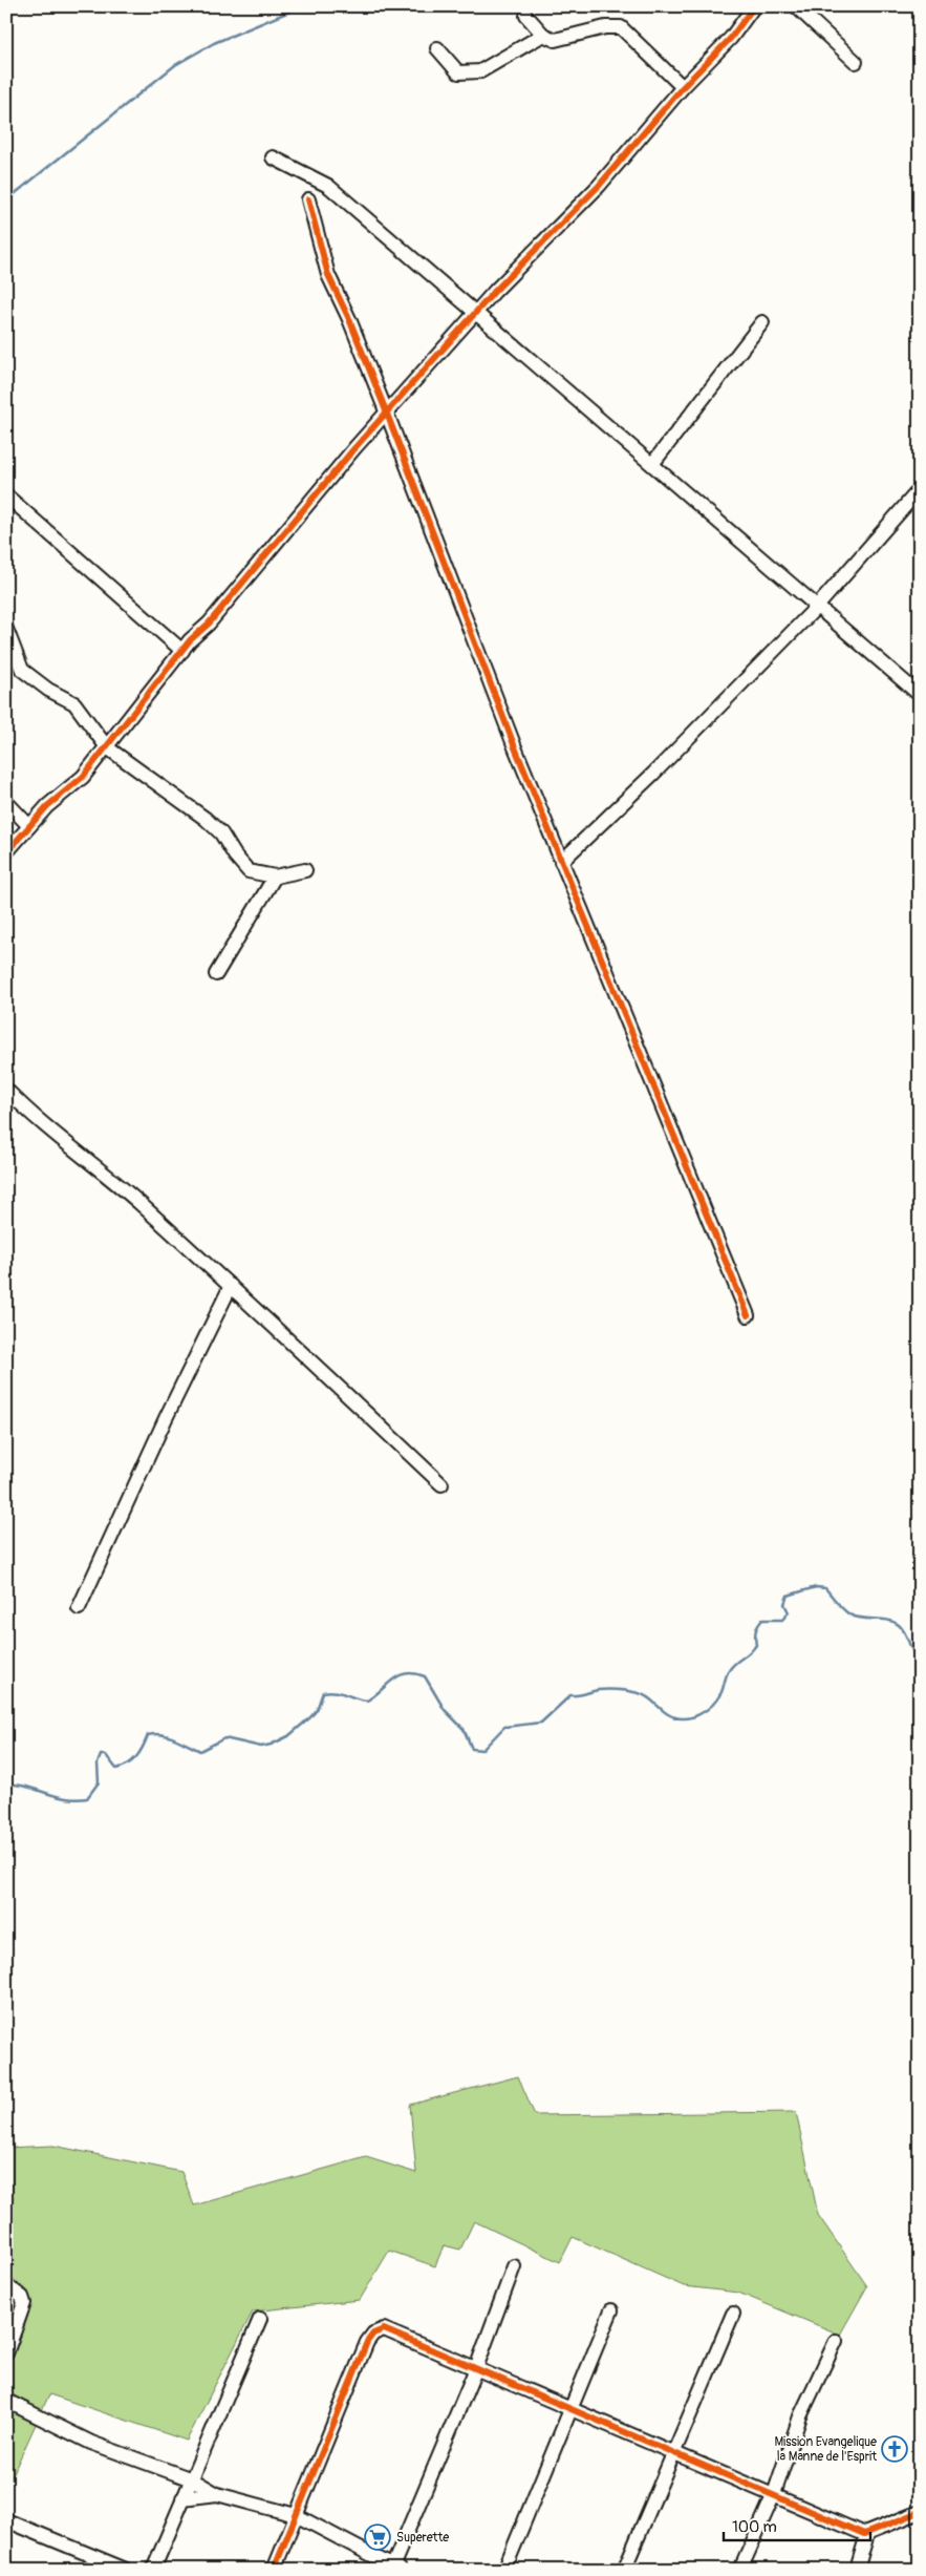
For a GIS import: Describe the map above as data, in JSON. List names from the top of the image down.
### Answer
{
  "places": {
    "church": ["Mission Evangelique la Manne de l'Esprit"],
    "supermarket": ["Superette"]
  },
  "scale_bar": "100 m"
}
